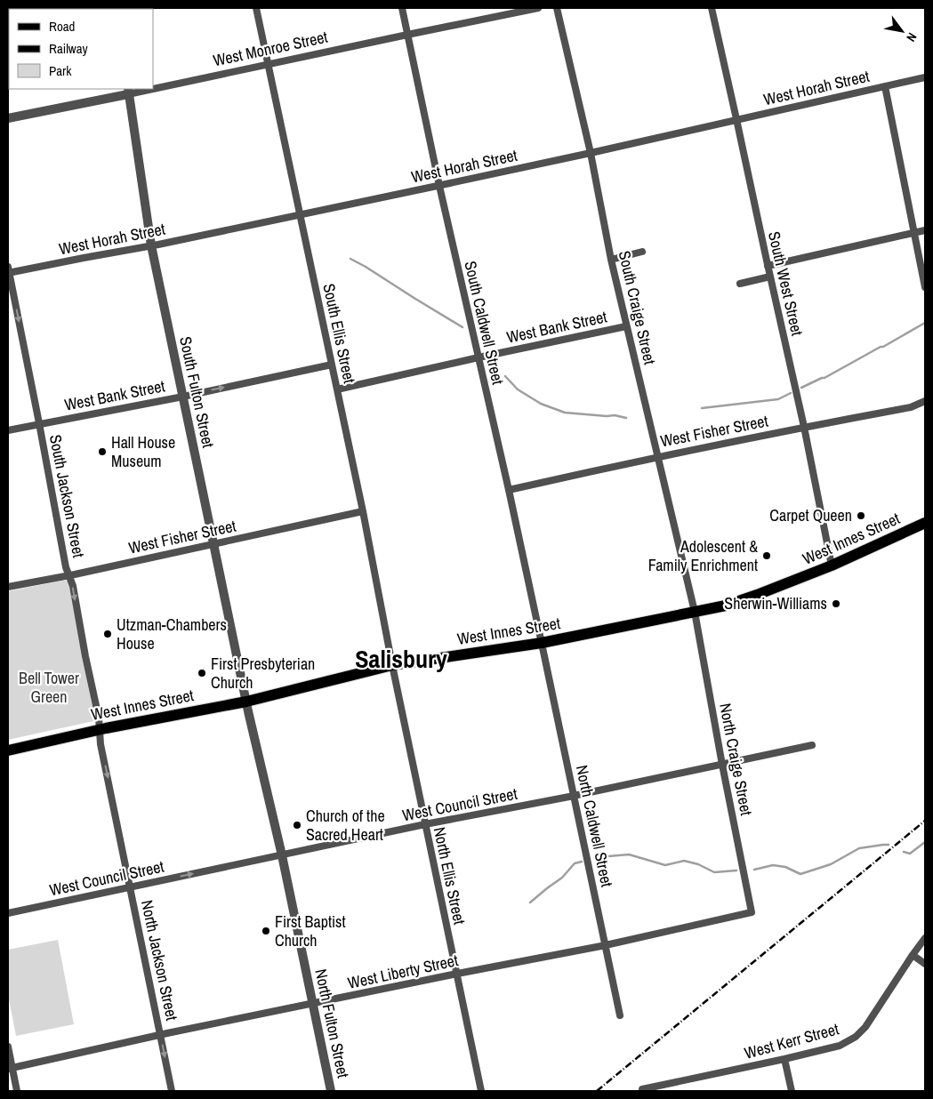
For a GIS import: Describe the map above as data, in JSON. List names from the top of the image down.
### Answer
{
  "streets": {
    "main road": ["West Innes Street"],
    "street": [
      "West Monroe Street",
      "West Horah Street",
      "South West Street",
      "South Craige Street",
      "South Caldwell Street",
      "West Bank Street",
      "South Ellis Street",
      "South Fulton Street",
      "West Fisher Street",
      "South Jackson Street",
      "North Craige Street",
      "West Council Street",
      "North Caldwell Street",
      "North Ellis Street",
      "North Jackson Street",
      "West Liberty Street",
      "North Fulton Street",
      "West Kerr Street"
    ]
  },
  "crossings": [
    ["West Monroe Street", "South Caldwell Street"],
    ["West Monroe Street", "South Ellis Street"],
    ["West Monroe Street", "South Fulton Street"],
    ["West Horah Street", "South West Street"],
    ["West Horah Street", "South Craige Street"],
    ["West Horah Street", "South Caldwell Street"],
    ["West Horah Street", "South Ellis Street"],
    ["West Horah Street", "South Fulton Street"],
    ["West Horah Street", "South Jackson Street"],
    ["South West Street", "West Fisher Street"],
    ["South West Street", "West Innes Street"],
    ["South Craige Street", "West Bank Street"],
    ["South Craige Street", "West Fisher Street"],
    ["South Craige Street", "West Innes Street"],
    ["South Craige Street", "North Craige Street"],
    ["South Caldwell Street", "West Bank Street"],
    ["South Caldwell Street", "West Fisher Street"],
    ["South Caldwell Street", "West Innes Street"],
    ["South Caldwell Street", "North Caldwell Street"],
    ["West Bank Street", "South Ellis Street"],
    ["West Bank Street", "South Fulton Street"],
    ["West Bank Street", "South Jackson Street"],
    ["South Ellis Street", "West Fisher Street"],
    ["South Ellis Street", "West Innes Street"],
    ["South Ellis Street", "North Ellis Street"],
    ["South Fulton Street", "West Fisher Street"],
    ["South Fulton Street", "West Innes Street"],
    ["South Fulton Street", "North Fulton Street"],
    ["West Fisher Street", "South Jackson Street"],
    ["South Jackson Street", "West Innes Street"],
    ["South Jackson Street", "North Jackson Street"],
    ["West Innes Street", "North Craige Street"],
    ["West Innes Street", "North Caldwell Street"],
    ["West Innes Street", "North Ellis Street"],
    ["West Innes Street", "North Jackson Street"],
    ["West Innes Street", "North Fulton Street"],
    ["North Craige Street", "West Council Street"],
    ["North Craige Street", "West Liberty Street"],
    ["West Council Street", "North Caldwell Street"],
    ["West Council Street", "North Ellis Street"],
    ["West Council Street", "North Jackson Street"],
    ["West Council Street", "North Fulton Street"],
    ["North Caldwell Street", "West Liberty Street"],
    ["North Ellis Street", "West Liberty Street"],
    ["North Jackson Street", "West Liberty Street"],
    ["West Liberty Street", "North Fulton Street"]
  ],
  "one_way": ["South Jackson Street", "North Jackson Street"],
  "districts": ["Salisbury"],
  "parks": ["Bell Tower Green"],
  "places": [
    "Hall House Museum",
    "Carpet Queen",
    "Adolescent & Family Enrichment",
    "Sherwin-Williams",
    "Utzman-Chambers House",
    "First Presbyterian Church",
    "Church of the Sacred Heart",
    "First Baptist Church"
  ],
  "legend": ["Road", "Railway", "Park"],
  "north": "bottom right"
}
